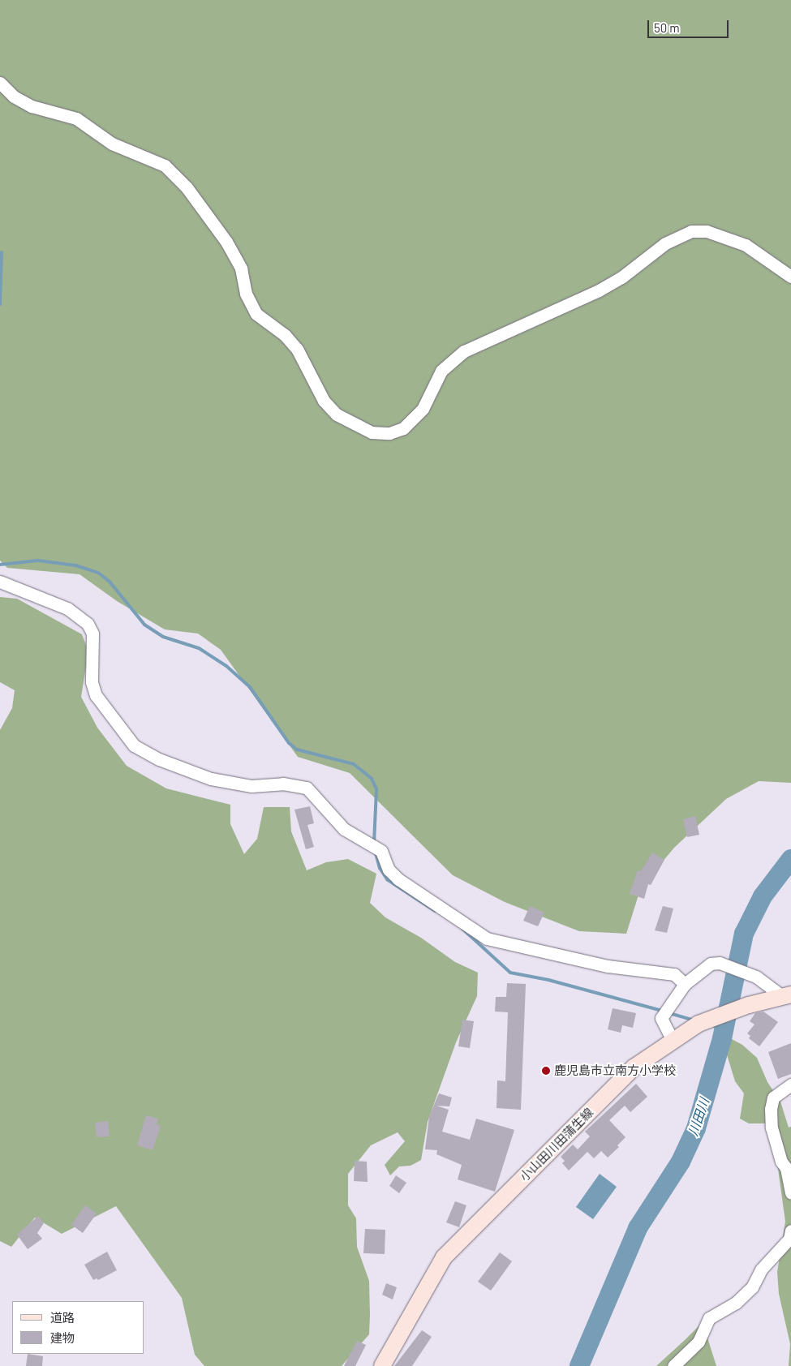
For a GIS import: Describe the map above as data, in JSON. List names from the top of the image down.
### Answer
{
  "streets": {
    "main road": ["小山田川田蒲生線"]
  },
  "water": ["川田川"],
  "places": ["鹿児島市立南方小学校"],
  "legend": ["道路", "建物"],
  "scale_bar": "50 m"
}
